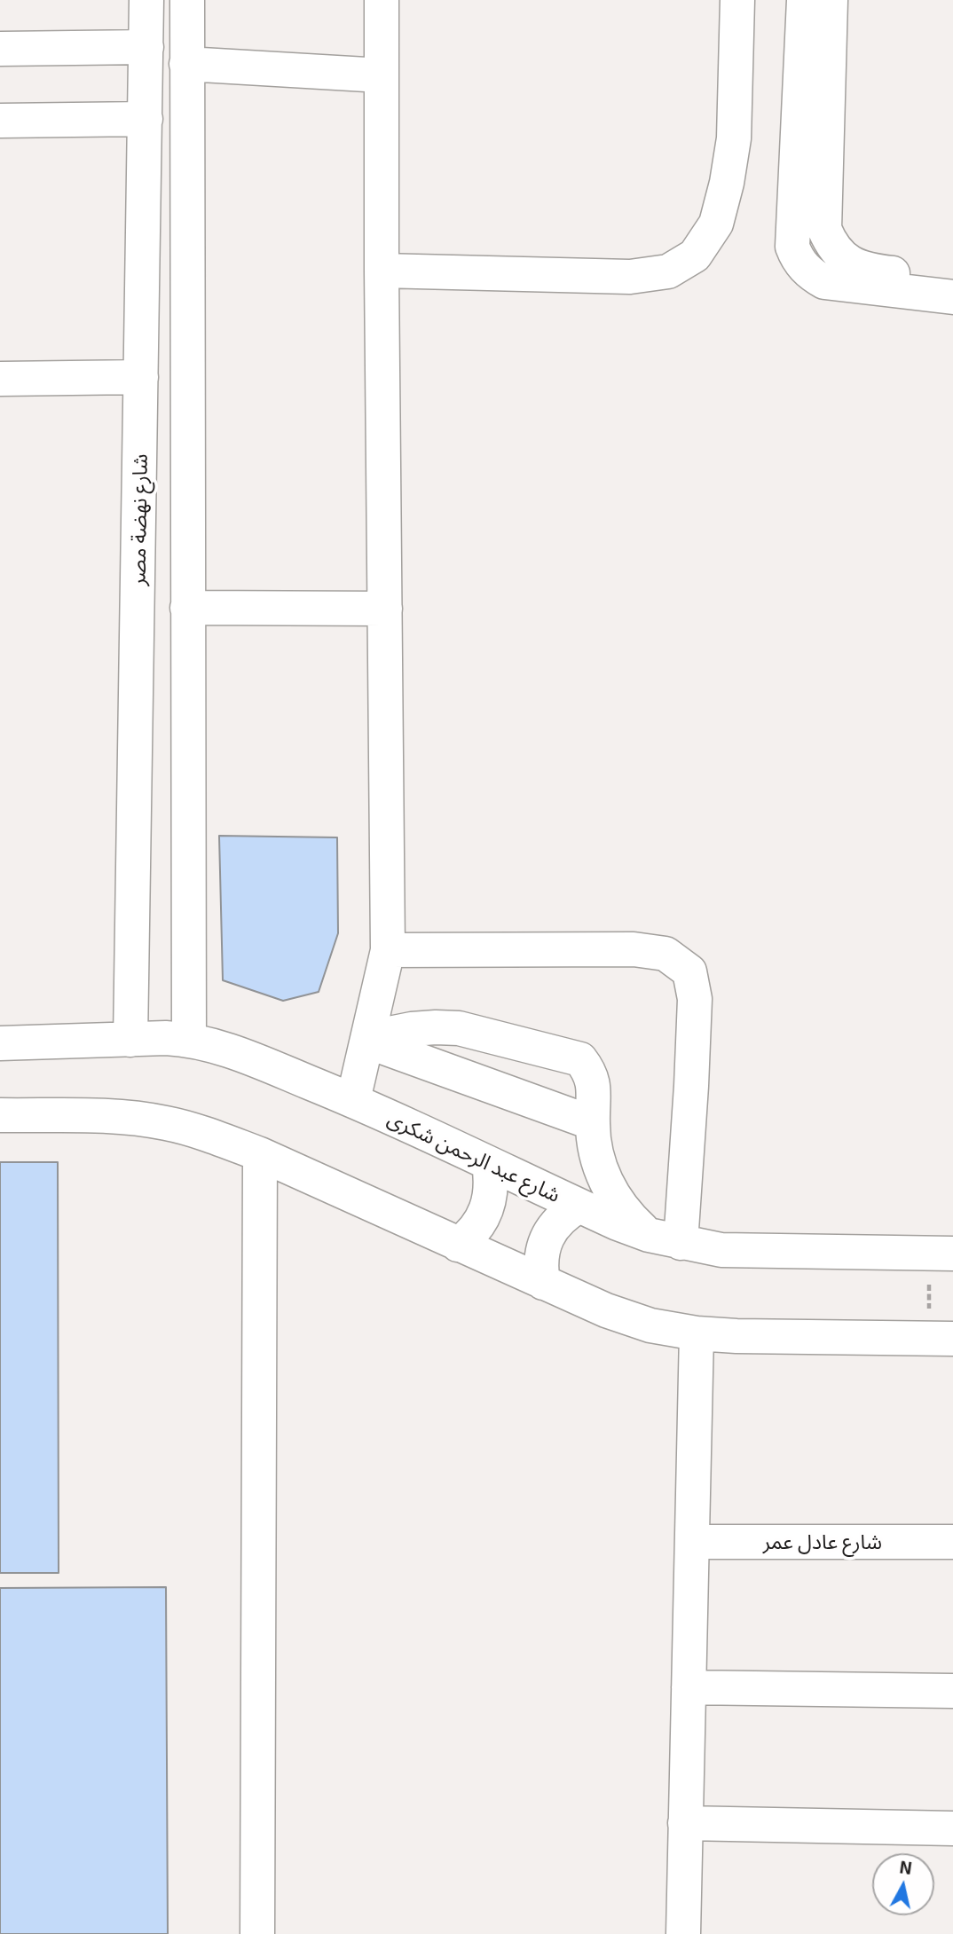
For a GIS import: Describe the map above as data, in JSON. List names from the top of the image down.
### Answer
{
  "streets": {
    "street": ["شارع نهضة مصر", "شارع عبد الرحمن شكرى", "شارع عادل عمر"]
  },
  "crossings": [
    ["شارع نهضة مصر", "شارع عبد الرحمن شكرى"]
  ],
  "north": "top"
}
